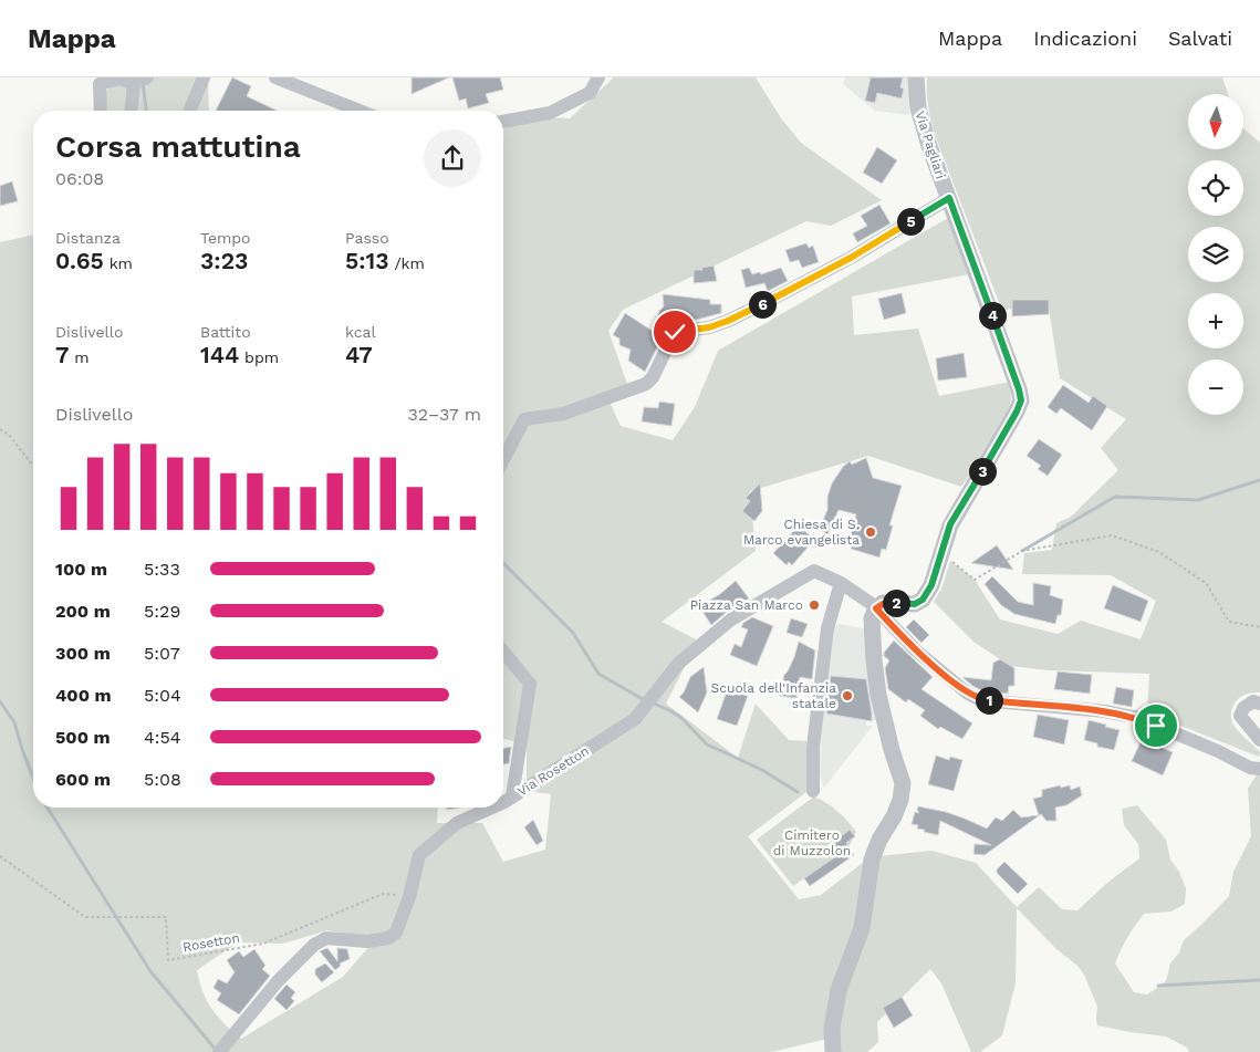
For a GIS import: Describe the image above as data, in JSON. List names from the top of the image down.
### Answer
{
  "streets": {
    "street": ["Via Pagliari", "Via Rosetton"],
    "path": ["Rosetton"]
  },
  "crossings": [
    ["Via Rosetton", "Rosetton"]
  ],
  "parks": ["Cimitero di Muzzolon"],
  "places": ["Chiesa di S. Marco evangelista", "Piazza San Marco", "Scuola dell'Infanzia statale"],
  "north": "bottom",
  "page": {
    "header": "Mappa",
    "nav": ["Mappa", "Indicazioni", "Salvati"],
    "map_buttons": ["+", "−"],
    "heading": ["Corsa mattutina", "06:08"],
    "stats": [
      ["Distanza", "0.65 km"],
      ["Tempo", "3:23"],
      ["Passo", "5:13 /km"],
      ["Dislivello", "7 m"],
      ["Battito", "144 bpm"],
      ["kcal", "47"]
    ],
    "pins": [
      "5",
      "6",
      "4",
      "3",
      "2",
      "1"
    ],
    "chart": ["Dislivello", "32–37 m"],
    "list": [
      {
        "name": "100 m",
        "note": "5:33"
      },
      {
        "name": "200 m",
        "note": "5:29"
      },
      {
        "name": "300 m",
        "note": "5:07"
      },
      {
        "name": "400 m",
        "note": "5:04"
      },
      {
        "name": "500 m",
        "note": "4:54"
      },
      {
        "name": "600 m",
        "note": "5:08"
      }
    ]
  }
}
